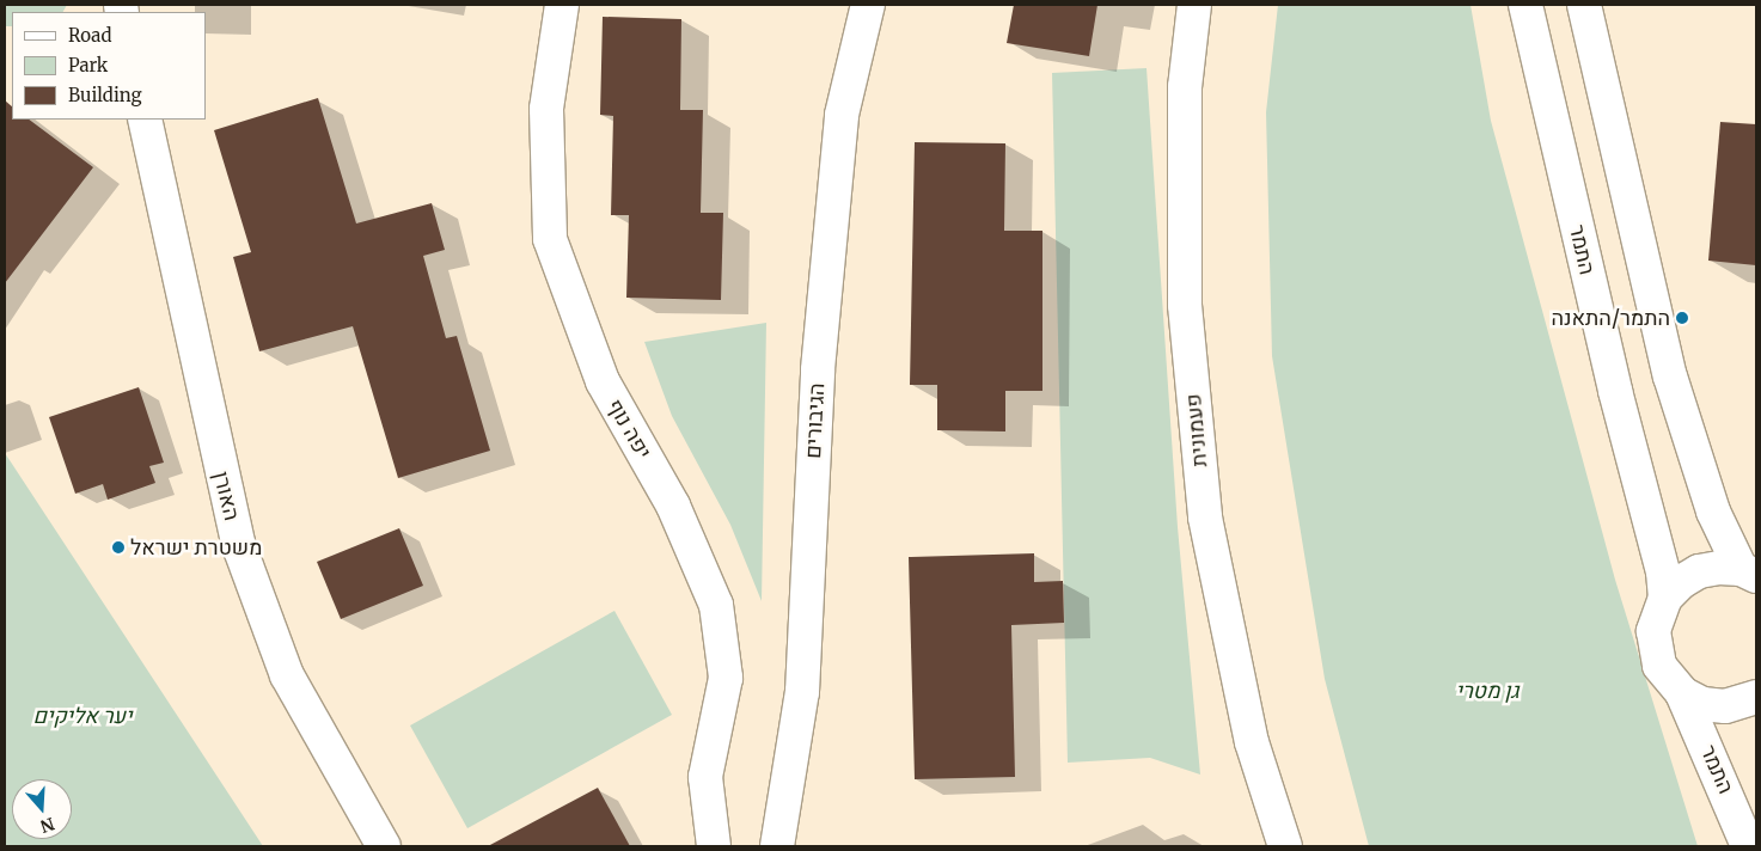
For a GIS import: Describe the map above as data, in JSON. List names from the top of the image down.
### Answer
{
  "streets": {
    "street": [
      "התמר",
      "הגיבורים",
      "יפה נוף",
      "פעמונית",
      "האורן"
    ]
  },
  "parks": ["גן מטרי", "יער אליקים"],
  "places": ["התמר/התאנה", "משטרת ישראל"],
  "legend": ["Road", "Park", "Building"],
  "north": "bottom"
}
